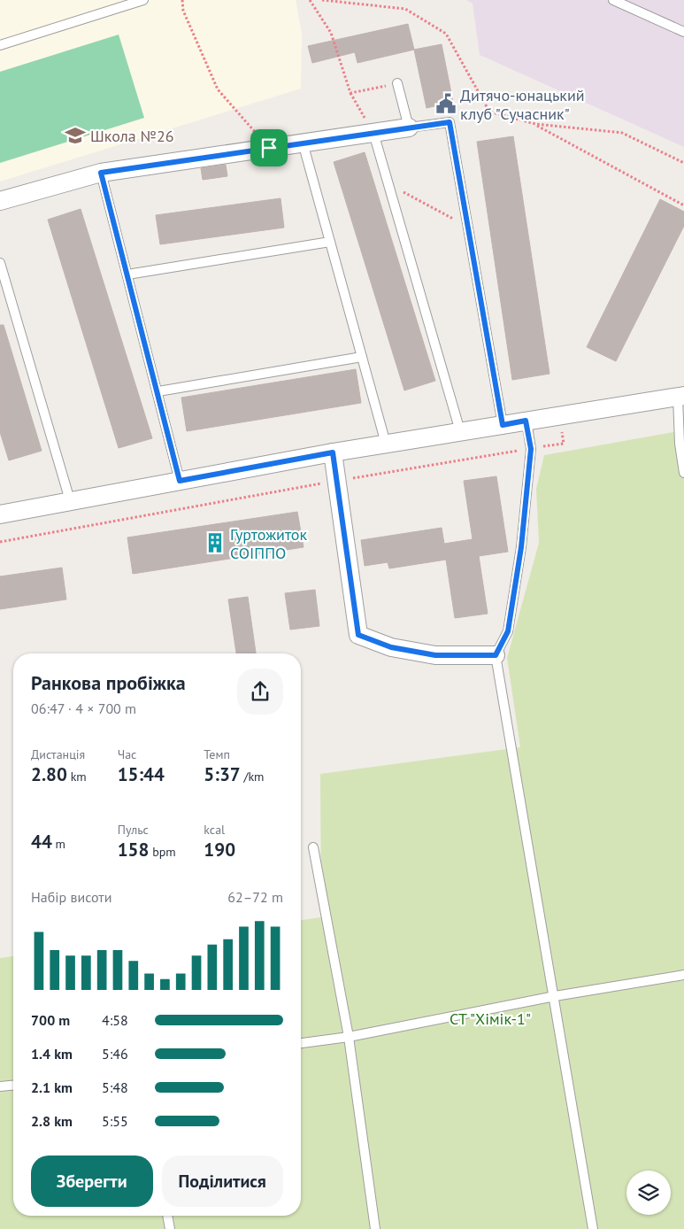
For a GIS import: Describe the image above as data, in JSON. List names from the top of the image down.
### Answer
{
  "parks": ["СТ \"Хімік-1\""],
  "places": {
    "public building": ["Дитячо-юнацький клуб \"Сучасник\""],
    "school or university": ["Школа №26"],
    "building": ["Гуртожиток СОІППО"]
  },
  "page": {
    "heading": ["Ранкова пробіжка", "06:47 · 4 × 700 m"],
    "stats": [
      ["Дистанція", "2.80 km"],
      ["Час", "15:44"],
      ["Темп", "5:37 /km"],
      ["44 m"],
      ["Пульс", "158 bpm"],
      ["kcal", "190"]
    ],
    "chart": ["Набір висоти", "62–72 m"],
    "list": [
      {
        "name": "700 m",
        "note": "4:58"
      },
      {
        "name": "1.4 km",
        "note": "5:46"
      },
      {
        "name": "2.1 km",
        "note": "5:48"
      },
      {
        "name": "2.8 km",
        "note": "5:55"
      }
    ],
    "buttons": ["Зберегти", "Поділитися"]
  }
}
